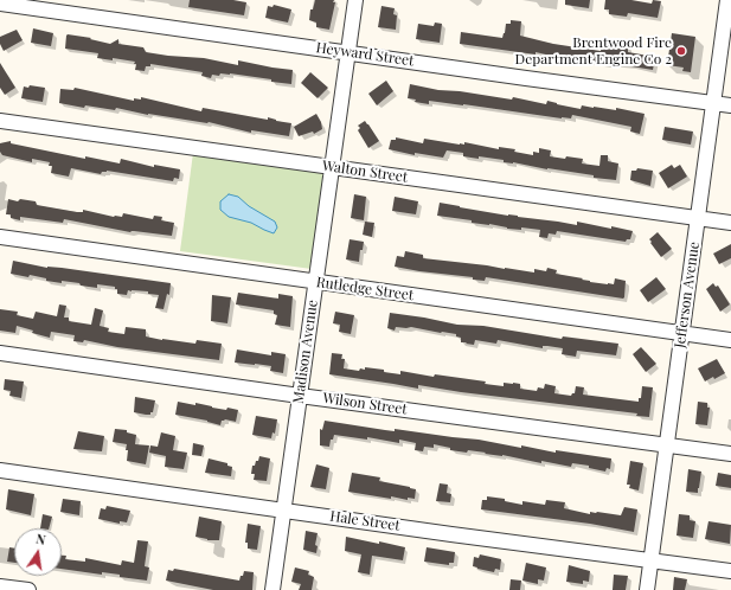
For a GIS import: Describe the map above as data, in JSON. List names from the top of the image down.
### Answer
{
  "streets": {
    "street": [
      "Heyward Street",
      "Walton Street",
      "Rutledge Street",
      "Jefferson Avenue",
      "Madison Avenue",
      "Wilson Street",
      "Hale Street"
    ]
  },
  "crossings": [
    ["Heyward Street", "Jefferson Avenue"],
    ["Heyward Street", "Madison Avenue"],
    ["Walton Street", "Jefferson Avenue"],
    ["Walton Street", "Madison Avenue"],
    ["Rutledge Street", "Jefferson Avenue"],
    ["Rutledge Street", "Madison Avenue"],
    ["Jefferson Avenue", "Wilson Street"],
    ["Jefferson Avenue", "Hale Street"],
    ["Madison Avenue", "Wilson Street"],
    ["Madison Avenue", "Hale Street"]
  ],
  "places": ["Brentwood Fire Department Engine Co 2"],
  "north": "top"
}
